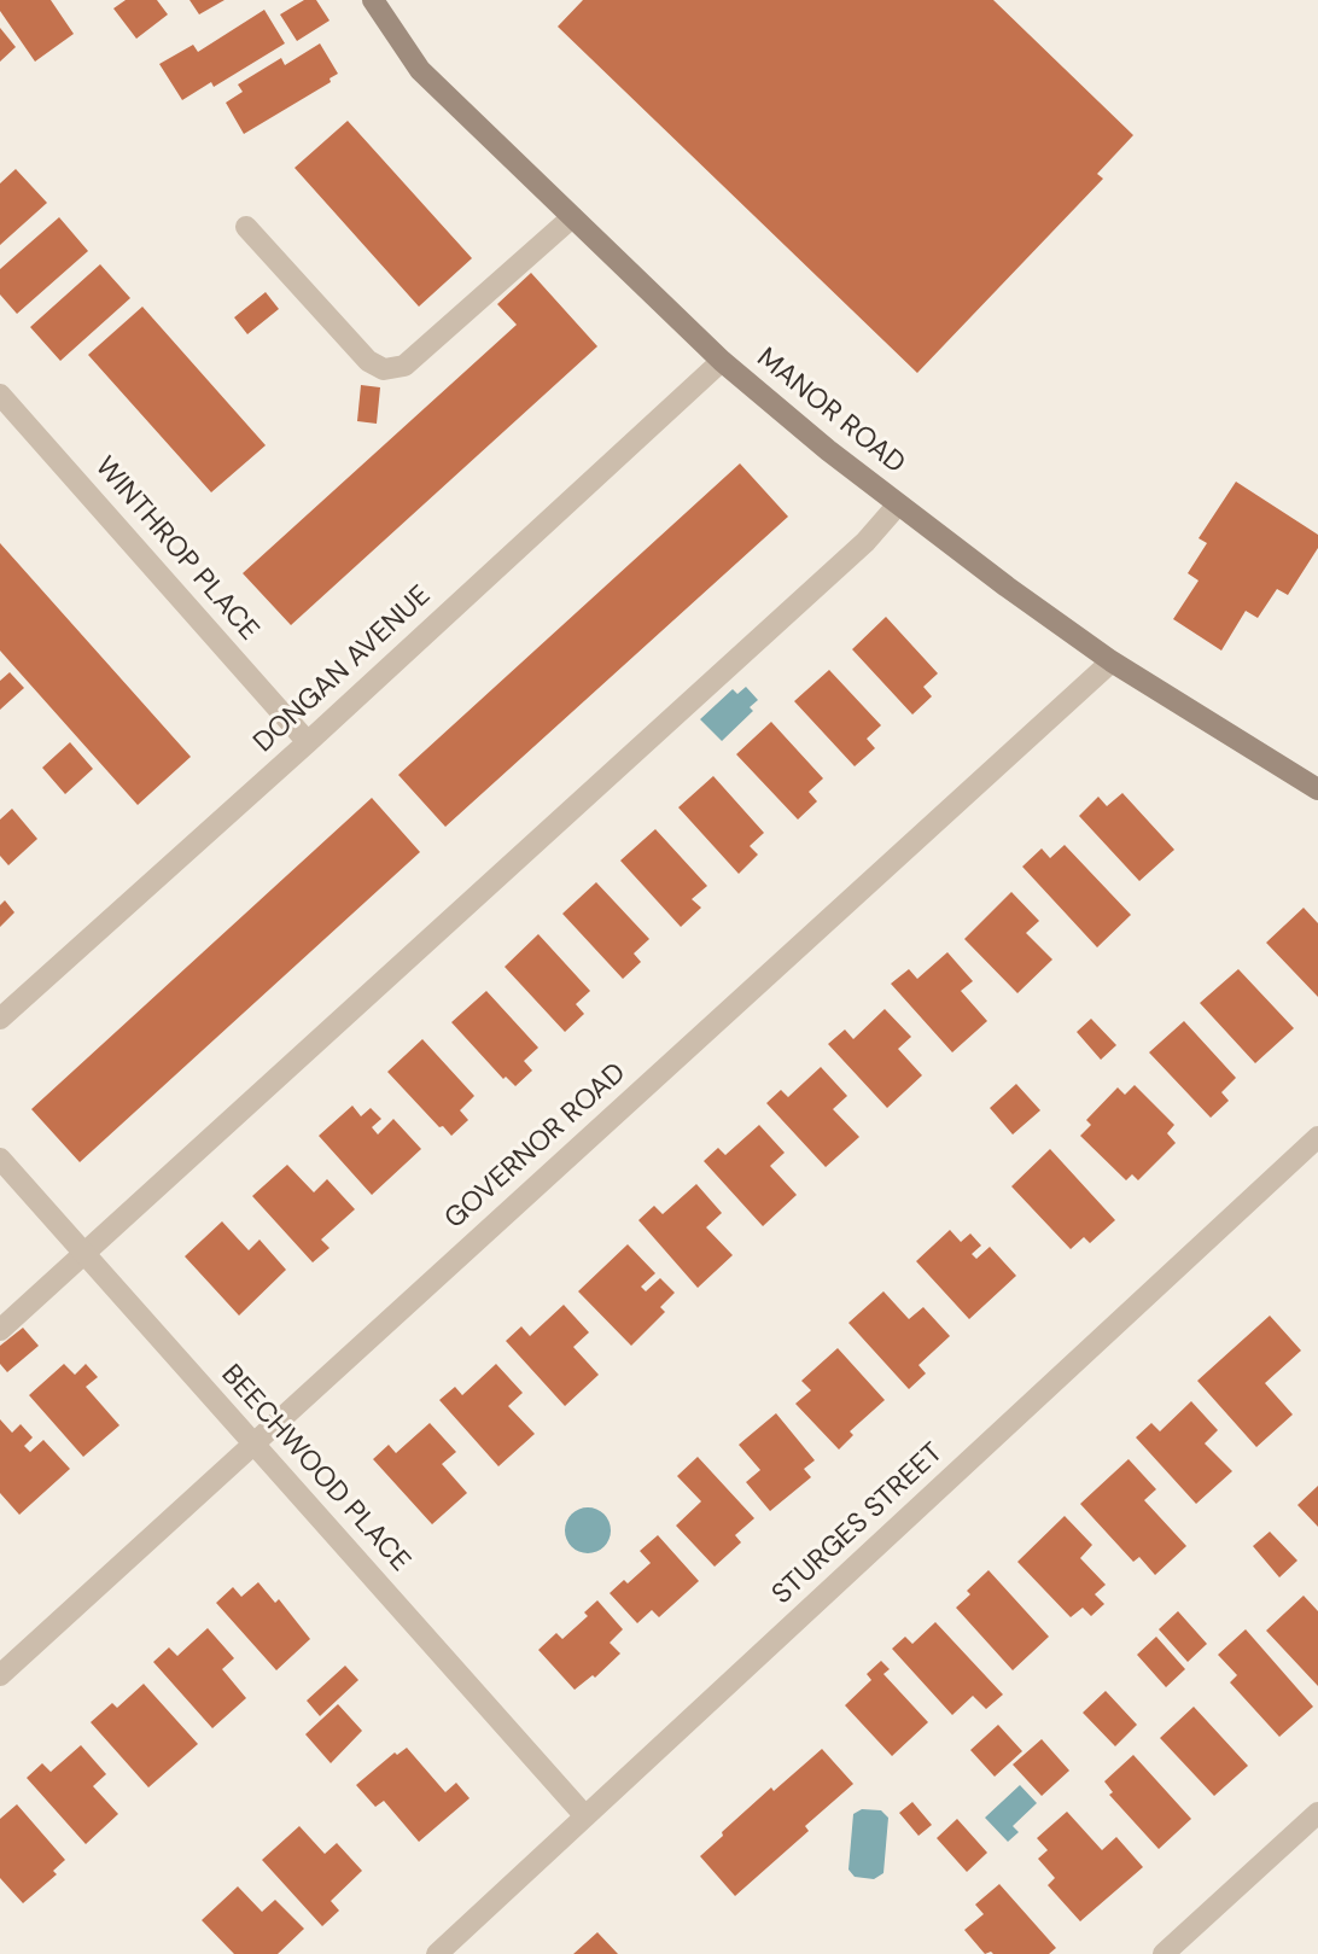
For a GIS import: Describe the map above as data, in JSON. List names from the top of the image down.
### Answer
{
  "streets": {
    "street": [
      "MANOR ROAD",
      "WINTHROP PLACE",
      "DONGAN AVENUE",
      "GOVERNOR ROAD",
      "BEECHWOOD PLACE",
      "STURGES STREET"
    ]
  },
  "crossings": [
    ["MANOR ROAD", "DONGAN AVENUE"],
    ["MANOR ROAD", "GOVERNOR ROAD"],
    ["WINTHROP PLACE", "DONGAN AVENUE"],
    ["GOVERNOR ROAD", "BEECHWOOD PLACE"],
    ["BEECHWOOD PLACE", "STURGES STREET"]
  ]
}
